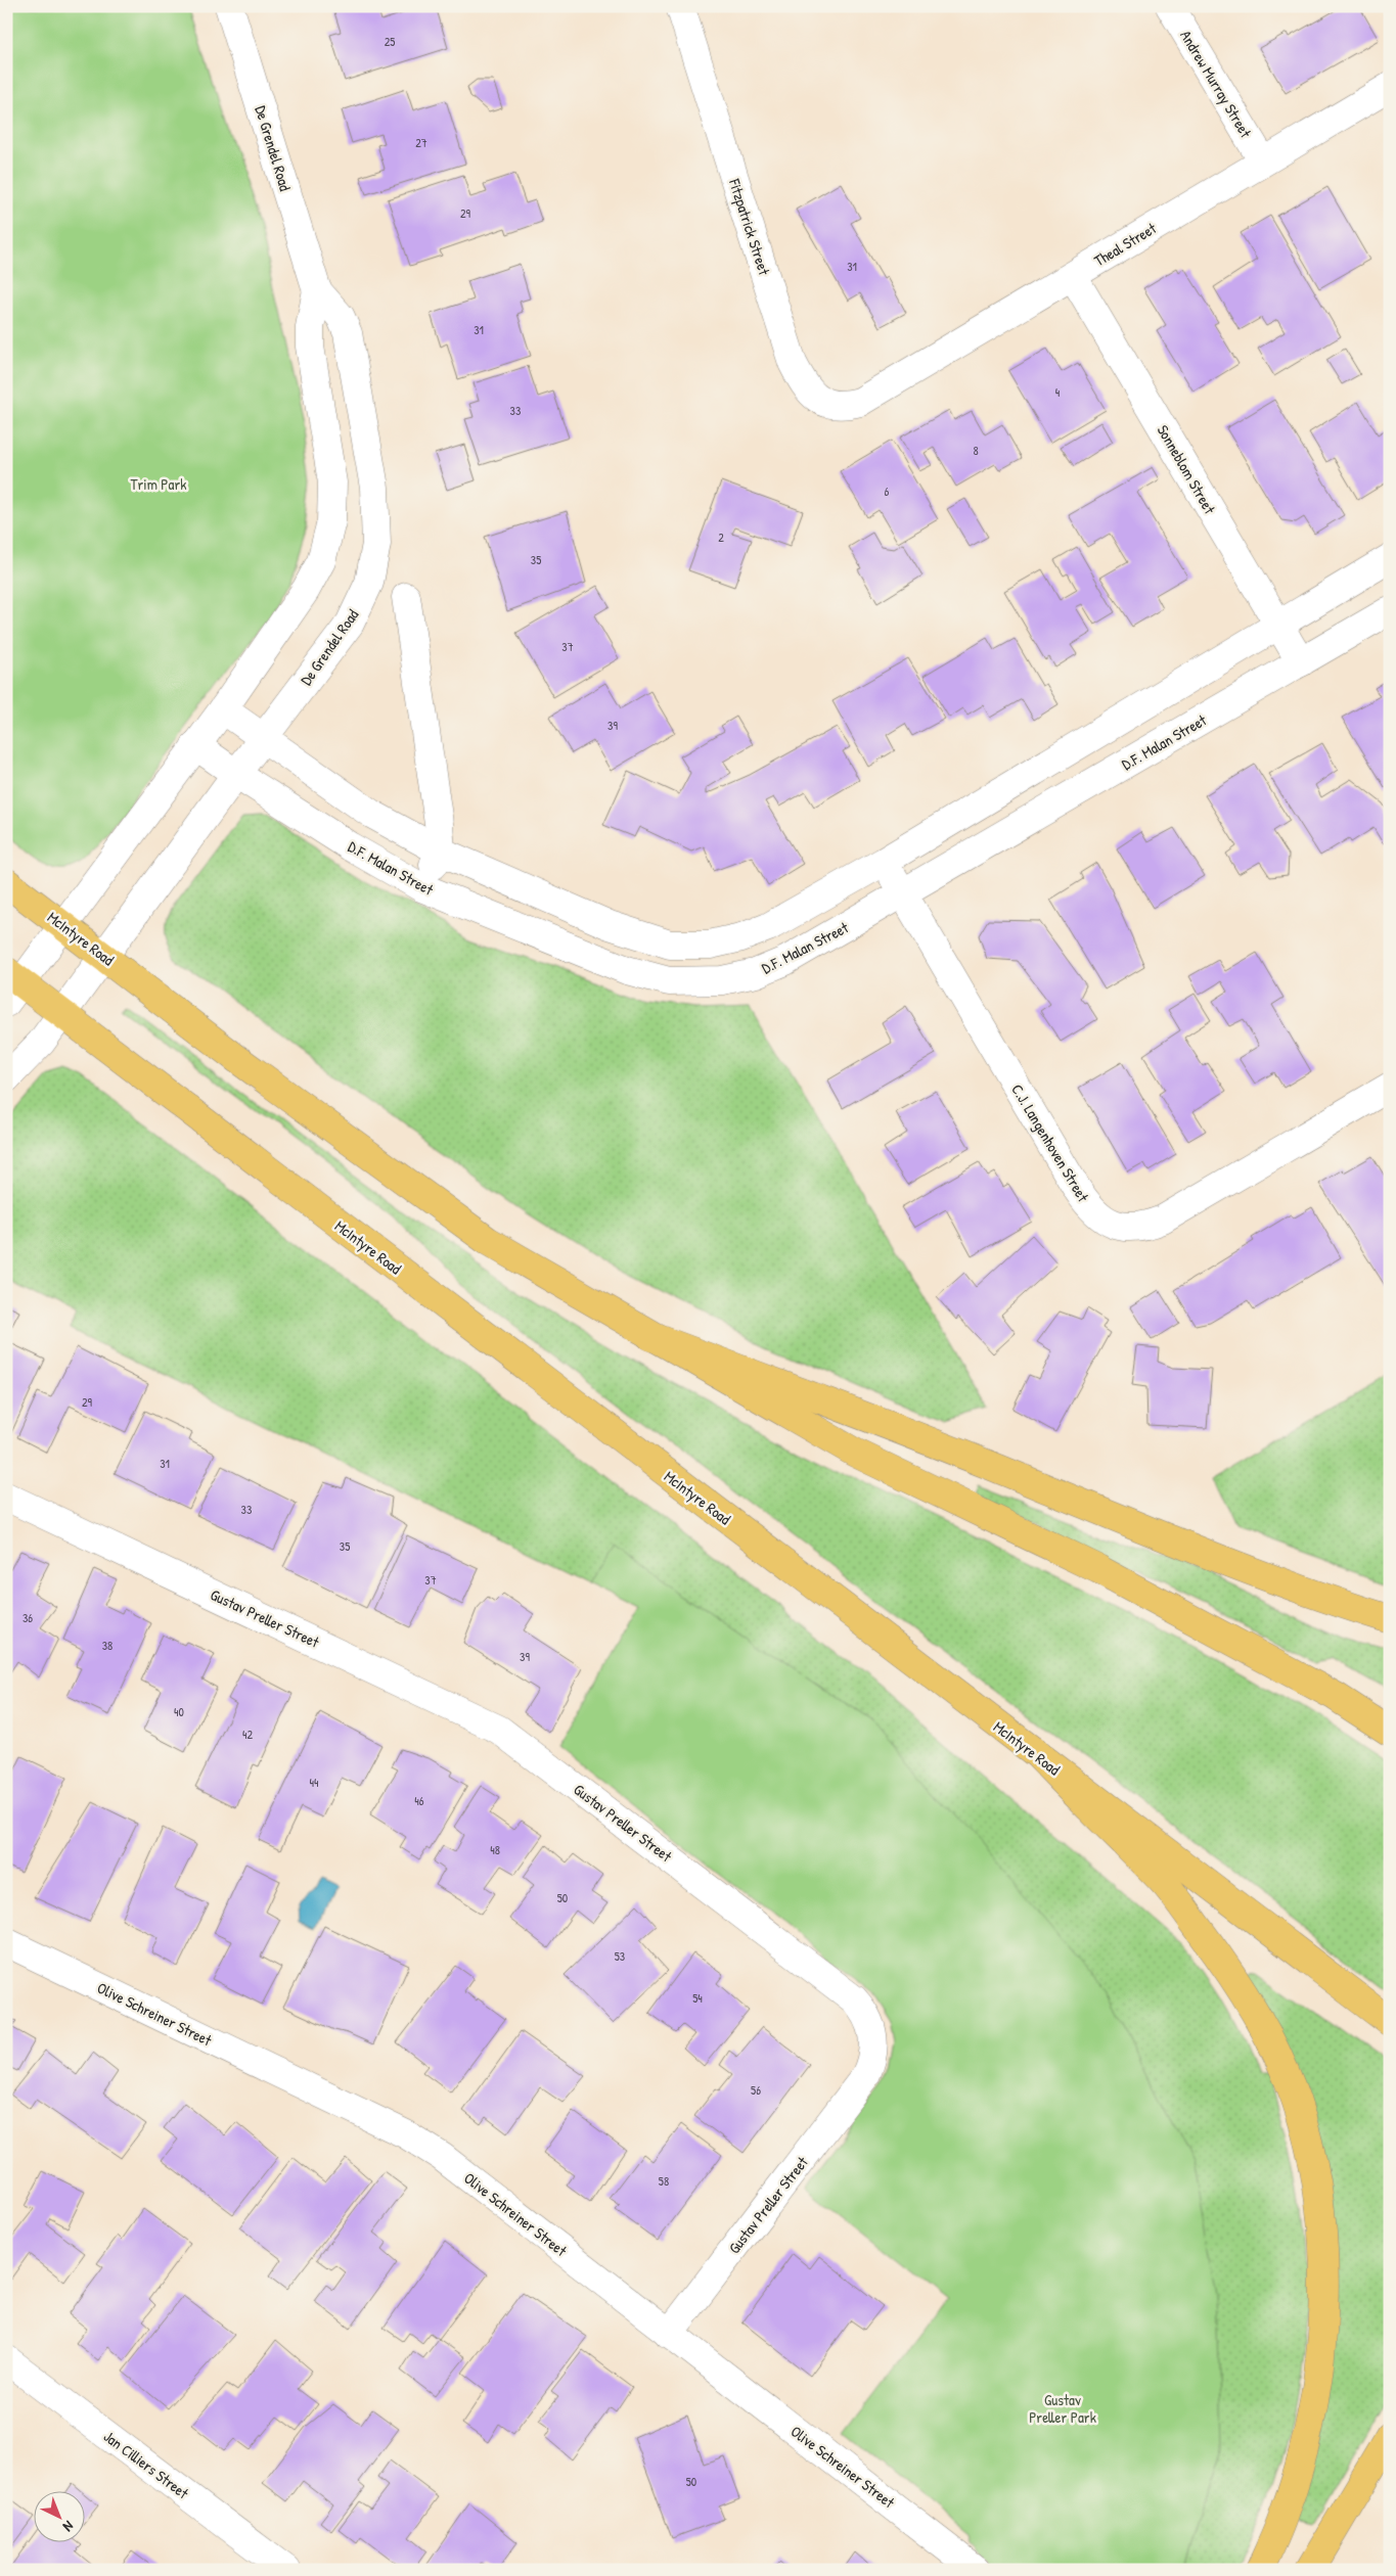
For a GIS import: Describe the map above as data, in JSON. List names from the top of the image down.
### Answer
{
  "streets": {
    "main road": ["McIntyre Road"],
    "street": [
      "Andrew Murray Street",
      "De Grendel Road",
      "Fitzpatrick Street",
      "Theal Street",
      "Sonneblom Street",
      "D.F. Malan Street",
      "C.J. Langenhoven Street",
      "Gustav Preller Street",
      "Olive Schreiner Street",
      "Jan Cilliers Street"
    ]
  },
  "crossings": [
    ["Andrew Murray Street", "Theal Street"],
    ["De Grendel Road", "D.F. Malan Street"],
    ["De Grendel Road", "McIntyre Road"],
    ["Fitzpatrick Street", "Theal Street"],
    ["Theal Street", "Sonneblom Street"],
    ["Sonneblom Street", "D.F. Malan Street"],
    ["D.F. Malan Street", "C.J. Langenhoven Street"],
    ["Gustav Preller Street", "Olive Schreiner Street"]
  ],
  "parks": ["Trim Park", "Gustav Preller Park"],
  "house_numbers": [
    "25",
    "27",
    "29",
    "31",
    "31",
    "4",
    "33",
    "8",
    "6",
    "2",
    "35",
    "37",
    "39",
    "29",
    "31",
    "33",
    "35",
    "37",
    "36",
    "38",
    "39",
    "40",
    "42",
    "44",
    "46",
    "48",
    "50",
    "53",
    "54",
    "56",
    "58",
    "50"
  ],
  "north": "bottom right"
}
